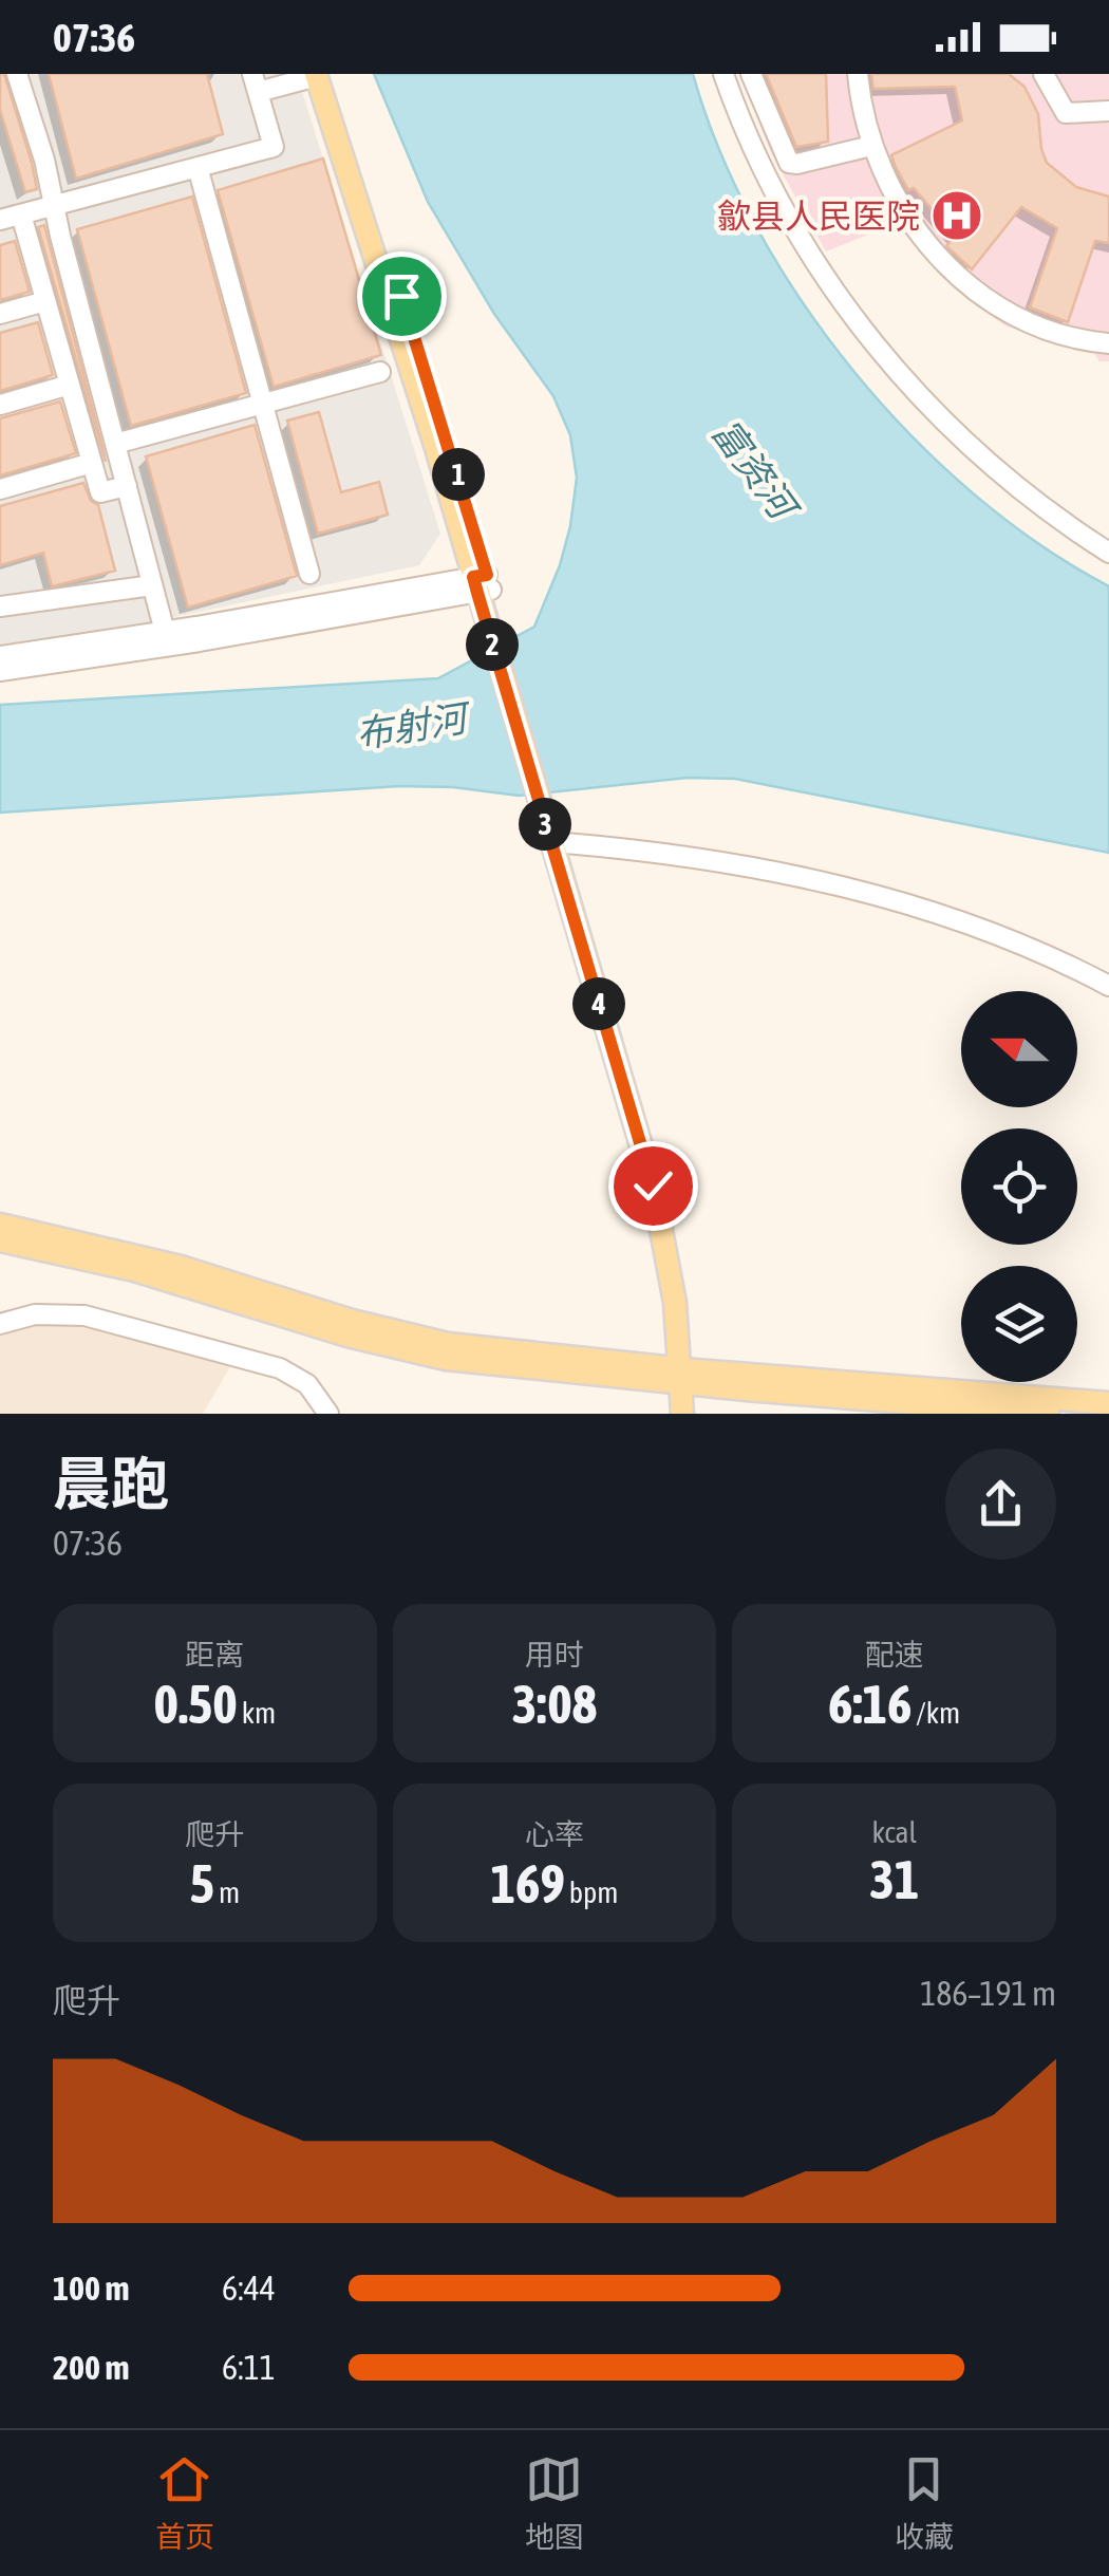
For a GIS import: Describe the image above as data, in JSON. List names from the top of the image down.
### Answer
{
  "water": ["富资河", "布射河"],
  "places": {
    "hospital": ["歙县人民医院"]
  },
  "north": "left",
  "page": {
    "status": "07:36",
    "pins": [
      "1",
      "2",
      "3",
      "4"
    ],
    "heading": ["晨跑", "07:36"],
    "stats": [
      ["距离", "0.50 km"],
      ["用时", "3:08"],
      ["配速", "6:16 /km"],
      ["爬升", "5 m"],
      ["心率", "169 bpm"],
      ["kcal", "31"]
    ],
    "chart": ["爬升", "186–191 m"],
    "list": [
      {
        "name": "100 m",
        "note": "6:44"
      },
      {
        "name": "200 m",
        "note": "6:11"
      }
    ],
    "tabs": ["首页", "地图", "收藏"]
  }
}
